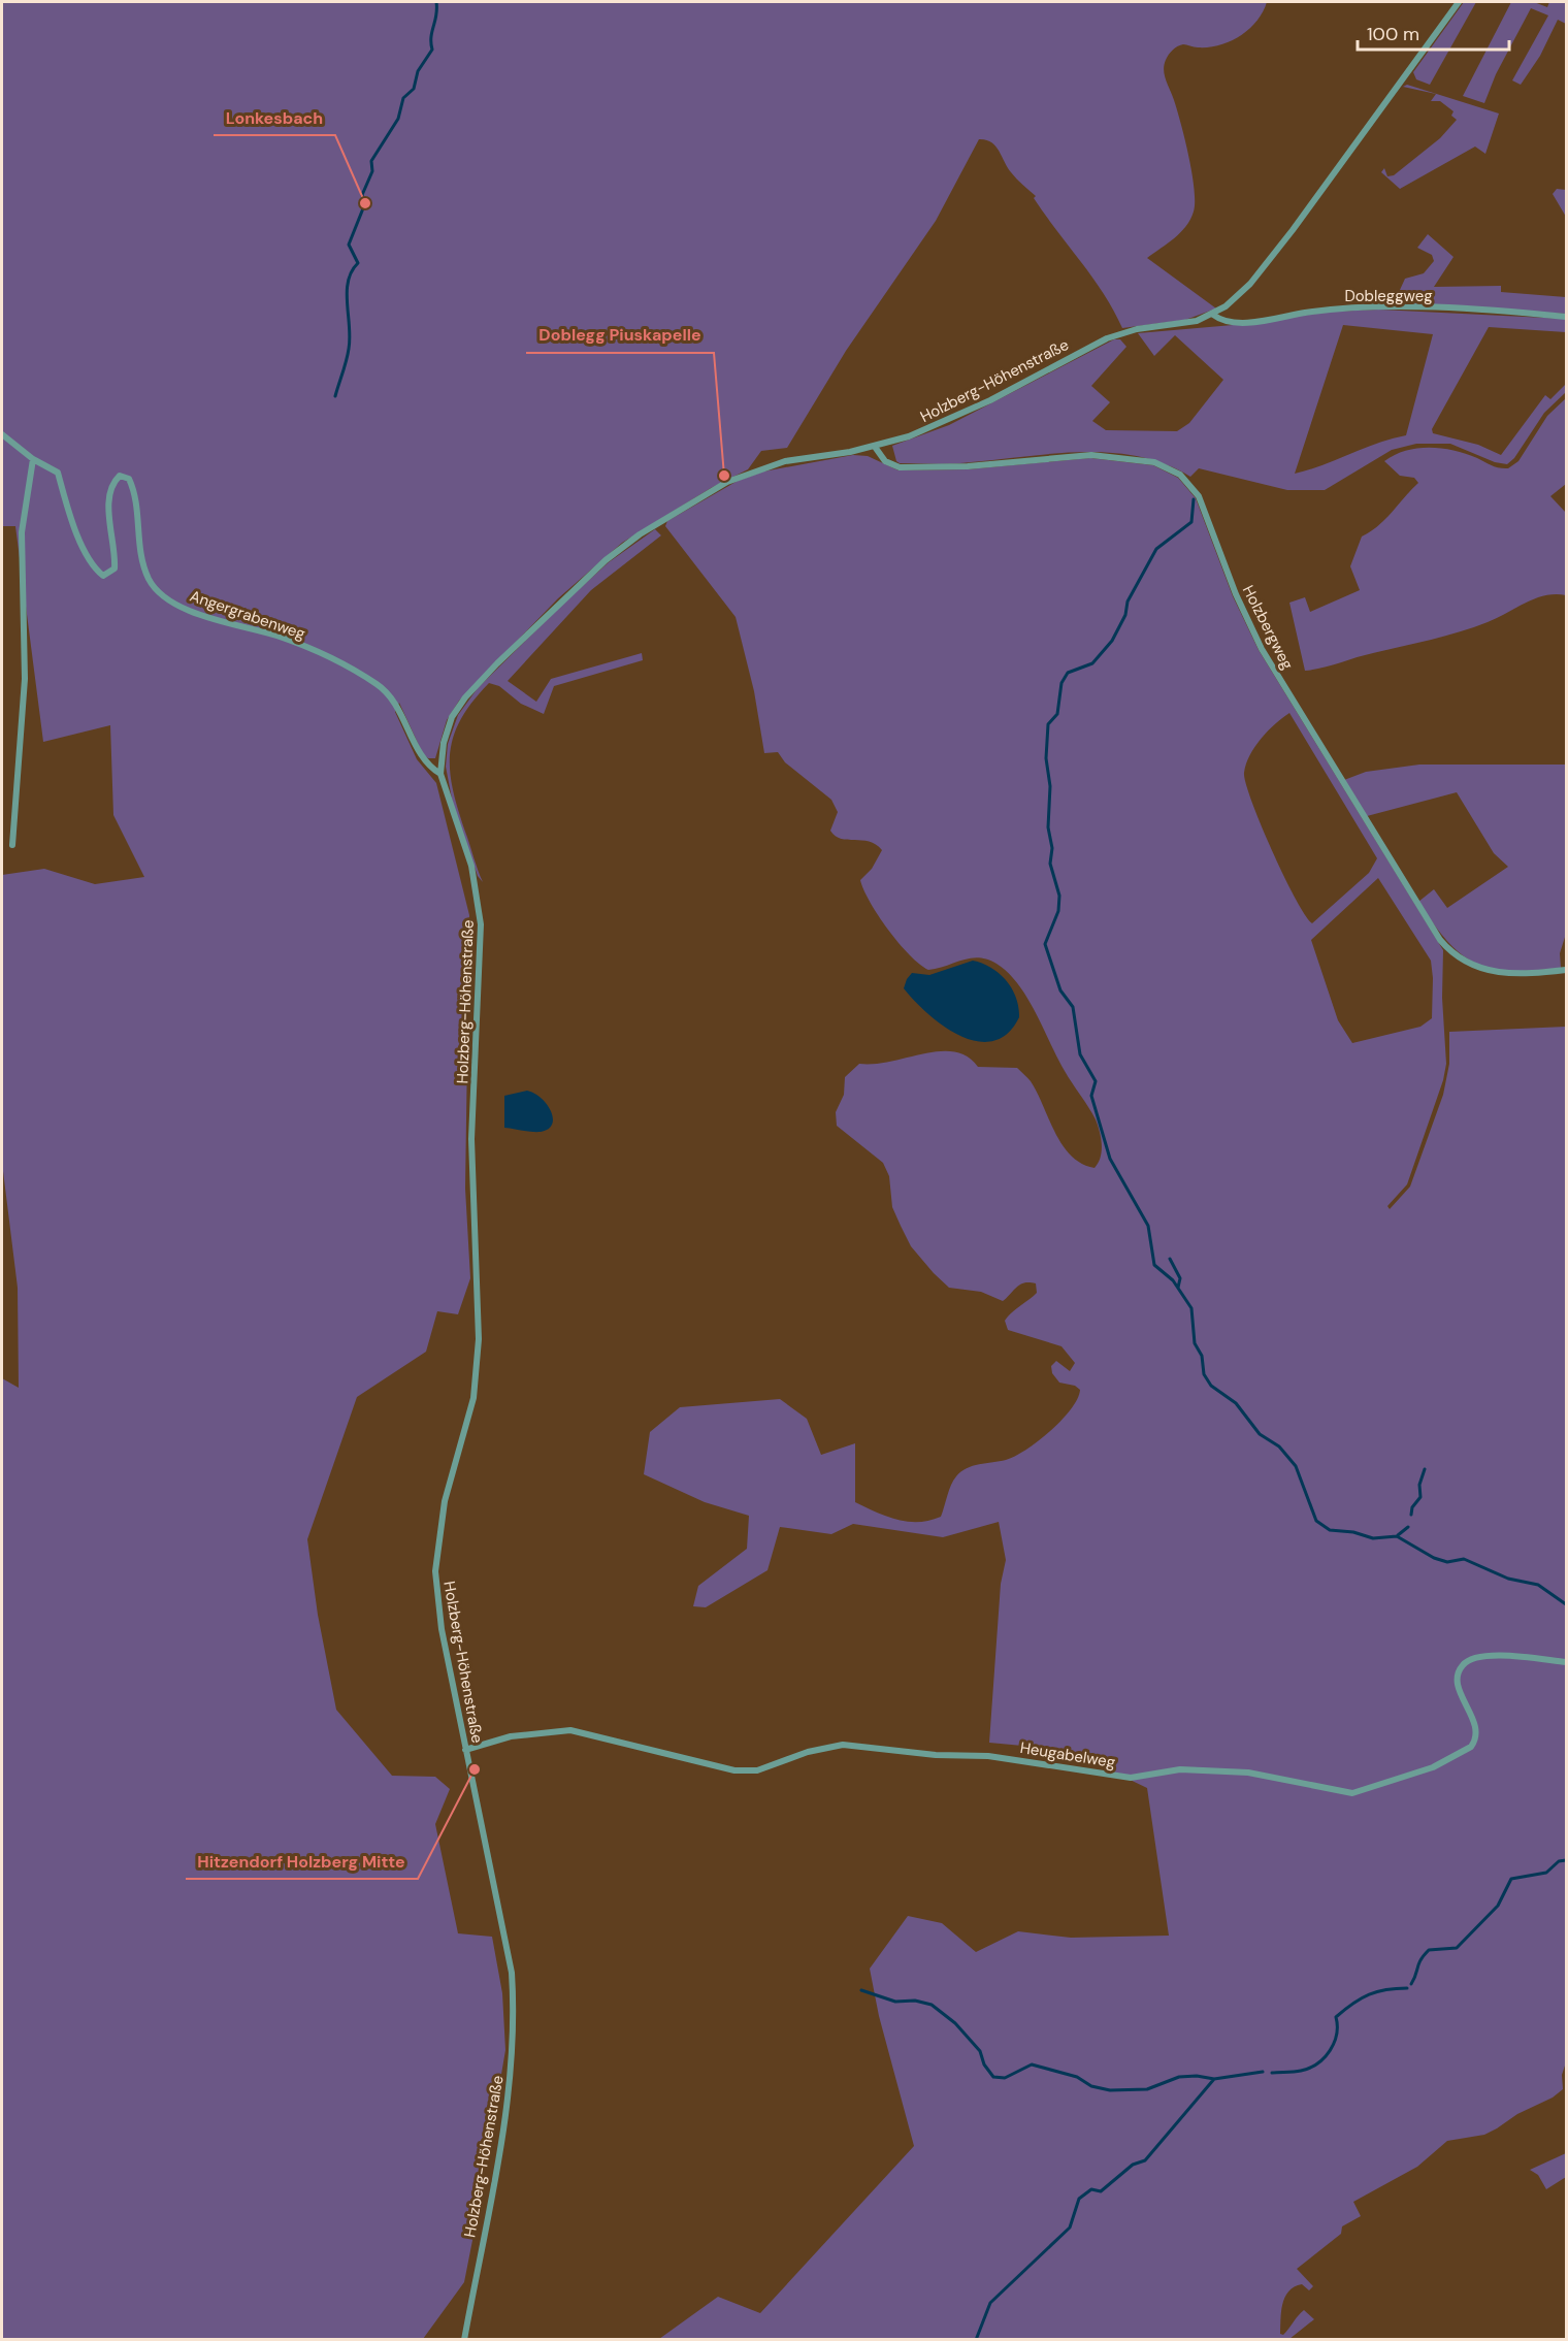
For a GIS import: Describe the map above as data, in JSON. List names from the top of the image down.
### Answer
{
  "streets": {
    "street": [
      "Dobleggweg",
      "Holzberg-Höhenstraße",
      "Angergrabenweg",
      "Holzbergweg",
      "Heugabelweg"
    ]
  },
  "crossings": [
    ["Dobleggweg", "Holzberg-Höhenstraße"],
    ["Holzberg-Höhenstraße", "Angergrabenweg"],
    ["Holzberg-Höhenstraße", "Holzbergweg"],
    ["Holzberg-Höhenstraße", "Heugabelweg"]
  ],
  "places": ["Lonkesbach", "Doblegg Piuskapelle", "Hitzendorf Holzberg Mitte"],
  "scale_bar": "100 m"
}
